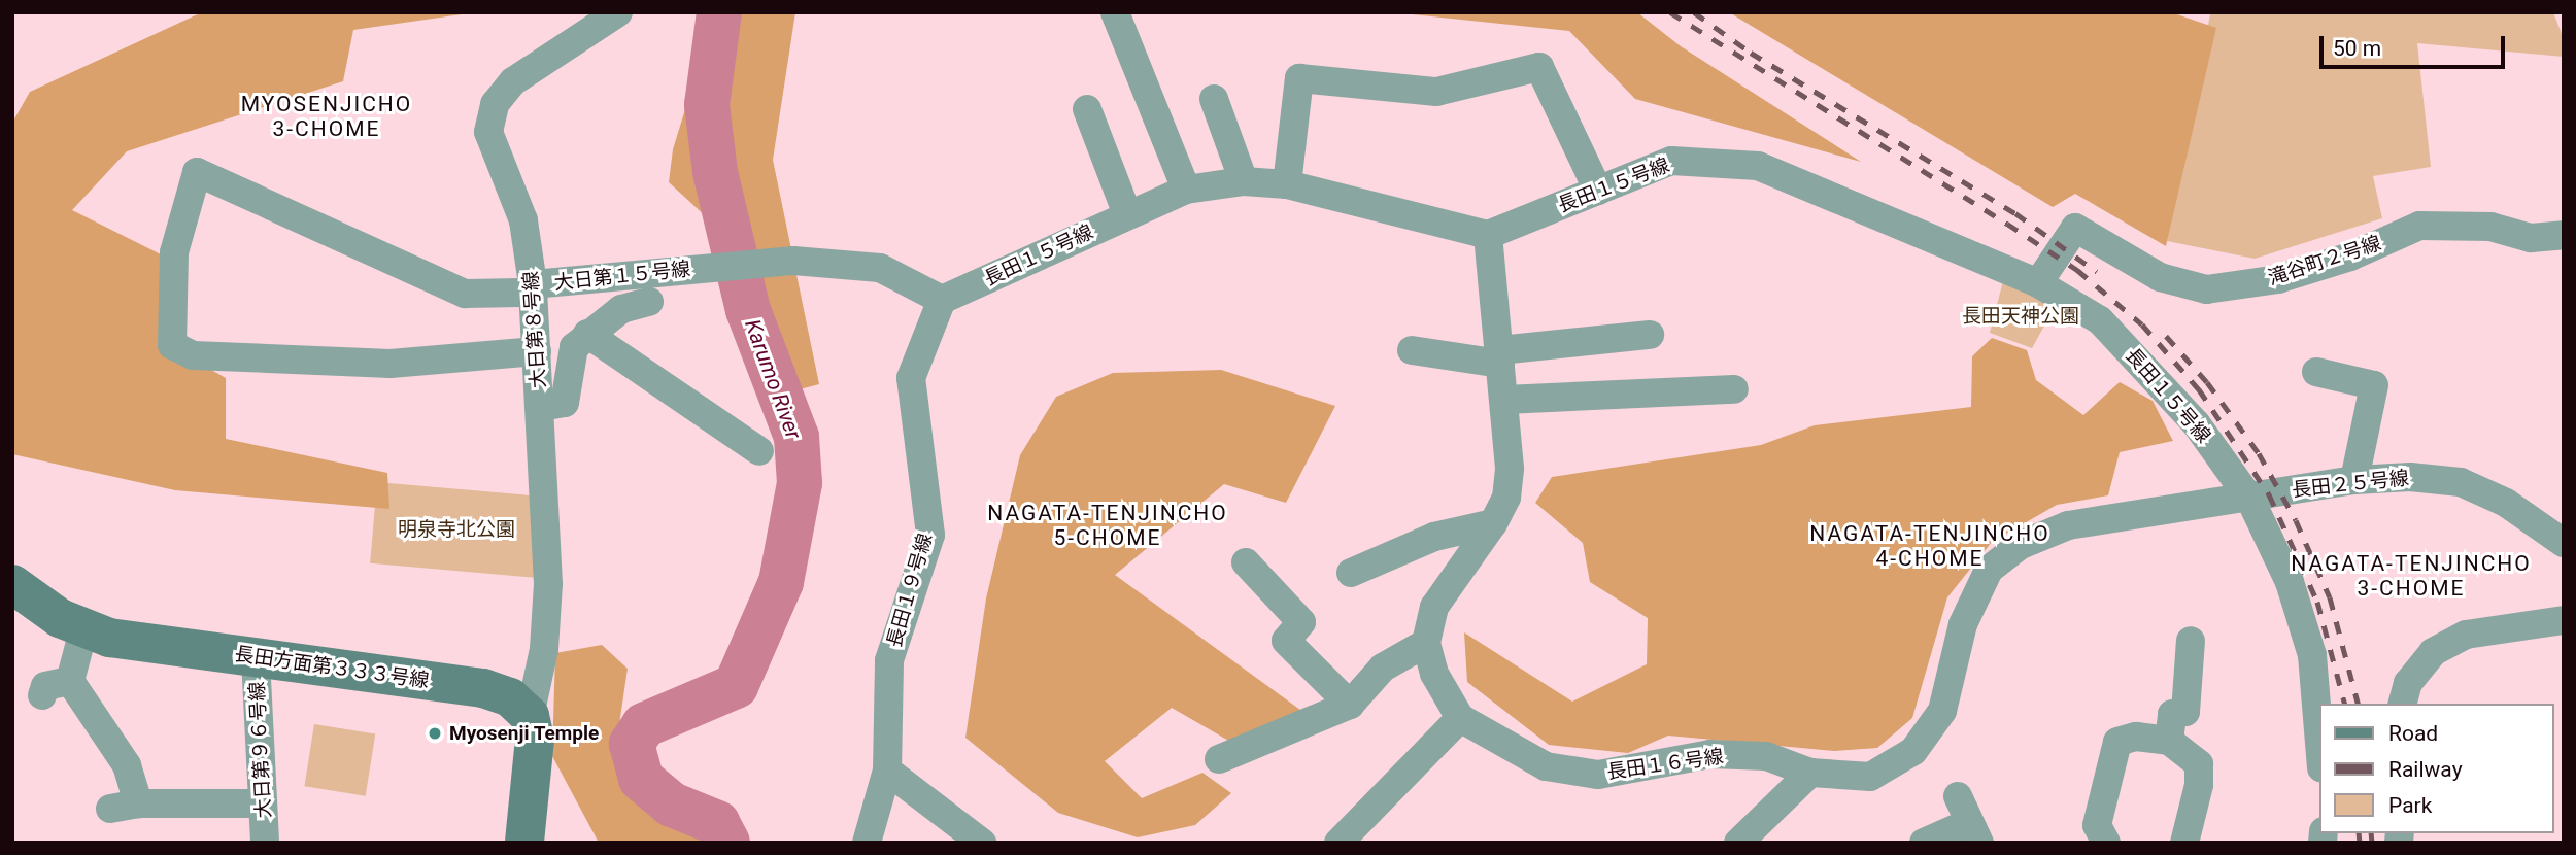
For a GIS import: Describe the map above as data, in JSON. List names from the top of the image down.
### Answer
{
  "streets": {
    "street": [
      "長田１５号線",
      "滝谷町２号線",
      "大日第１５号線",
      "大日第８号線",
      "長田２５号線",
      "長田１９号線",
      "長田方面第３３３号線",
      "大日第９６号線",
      "長田１６号線"
    ]
  },
  "crossings": [
    ["長田１５号線", "滝谷町２号線"],
    ["長田１５号線", "大日第１５号線"],
    ["長田１５号線", "長田２５号線"],
    ["長田１５号線", "長田１９号線"],
    ["長田１５号線", "長田１６号線"],
    ["大日第１５号線", "大日第８号線"],
    ["大日第１５号線", "長田１９号線"],
    ["大日第８号線", "長田方面第３３３号線"],
    ["長田２５号線", "長田１６号線"],
    ["長田方面第３３３号線", "大日第９６号線"]
  ],
  "districts": [
    "MYOSENJICHO 3-CHOME",
    "NAGATA-TENJINCHO 5-CHOME",
    "NAGATA-TENJINCHO 4-CHOME",
    "NAGATA-TENJINCHO 3-CHOME"
  ],
  "water": ["Karumo River"],
  "parks": ["長田天神公園", "明泉寺北公園"],
  "places": ["Myosenji Temple"],
  "legend": ["Road", "Railway", "Park"],
  "scale_bar": "50 m"
}
